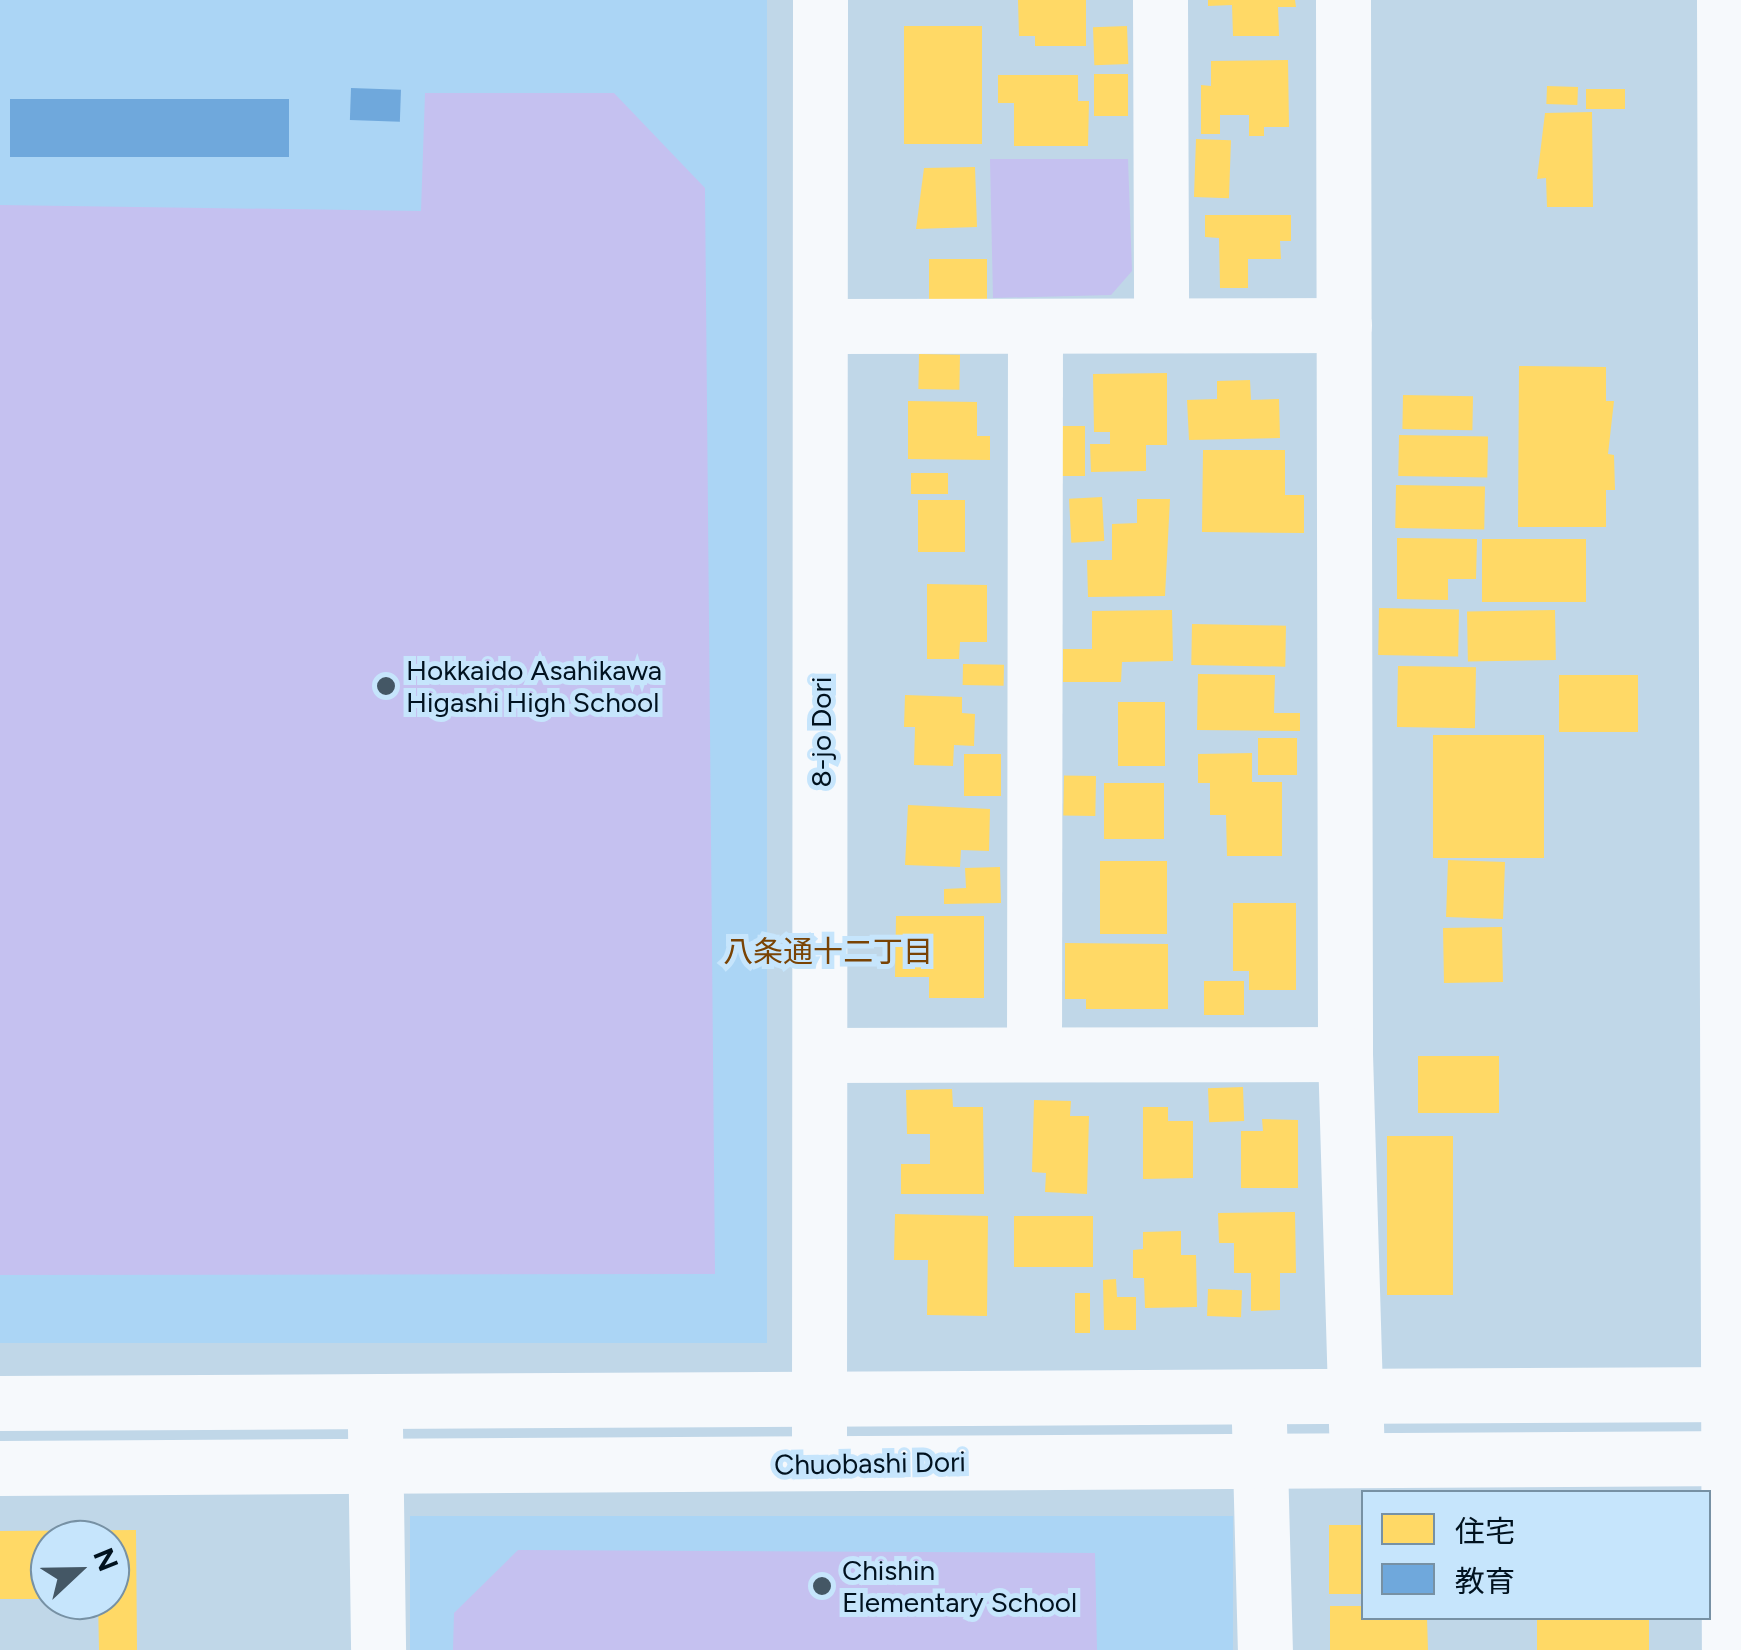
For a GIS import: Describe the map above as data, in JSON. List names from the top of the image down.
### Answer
{
  "streets": {
    "street": ["8-jo Dori", "Chuobashi Dori"]
  },
  "crossings": [
    ["8-jo Dori", "Chuobashi Dori"]
  ],
  "districts": ["八条通十二丁目"],
  "places": ["Hokkaido Asahikawa Higashi High School", "Chishin Elementary School"],
  "legend": ["住宅", "教育"],
  "north": "right"
}
